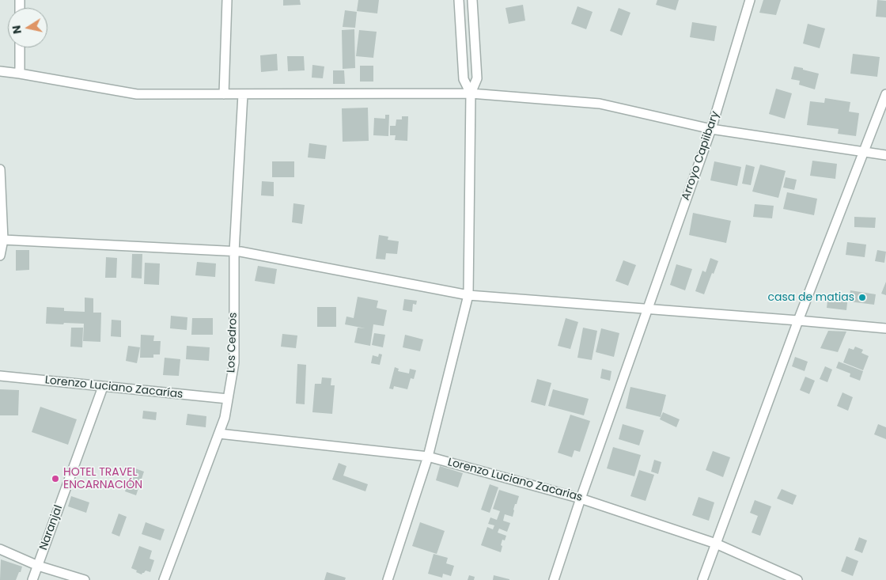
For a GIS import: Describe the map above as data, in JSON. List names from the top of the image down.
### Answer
{
  "streets": {
    "street": [
      "Arroyo Capiibary",
      "Los Cedros",
      "Lorenzo Luciano Zacarías",
      "Lorenzo Luciano Zacarias",
      "Naranjal"
    ]
  },
  "crossings": [
    ["Arroyo Capiibary", "Lorenzo Luciano Zacarias"],
    ["Los Cedros", "Lorenzo Luciano Zacarías"],
    ["Los Cedros", "Lorenzo Luciano Zacarias"],
    ["Lorenzo Luciano Zacarías", "Naranjal"]
  ],
  "places": ["casa de matias", "HOTEL TRAVEL ENCARNACIÓN"],
  "north": "left"
}
